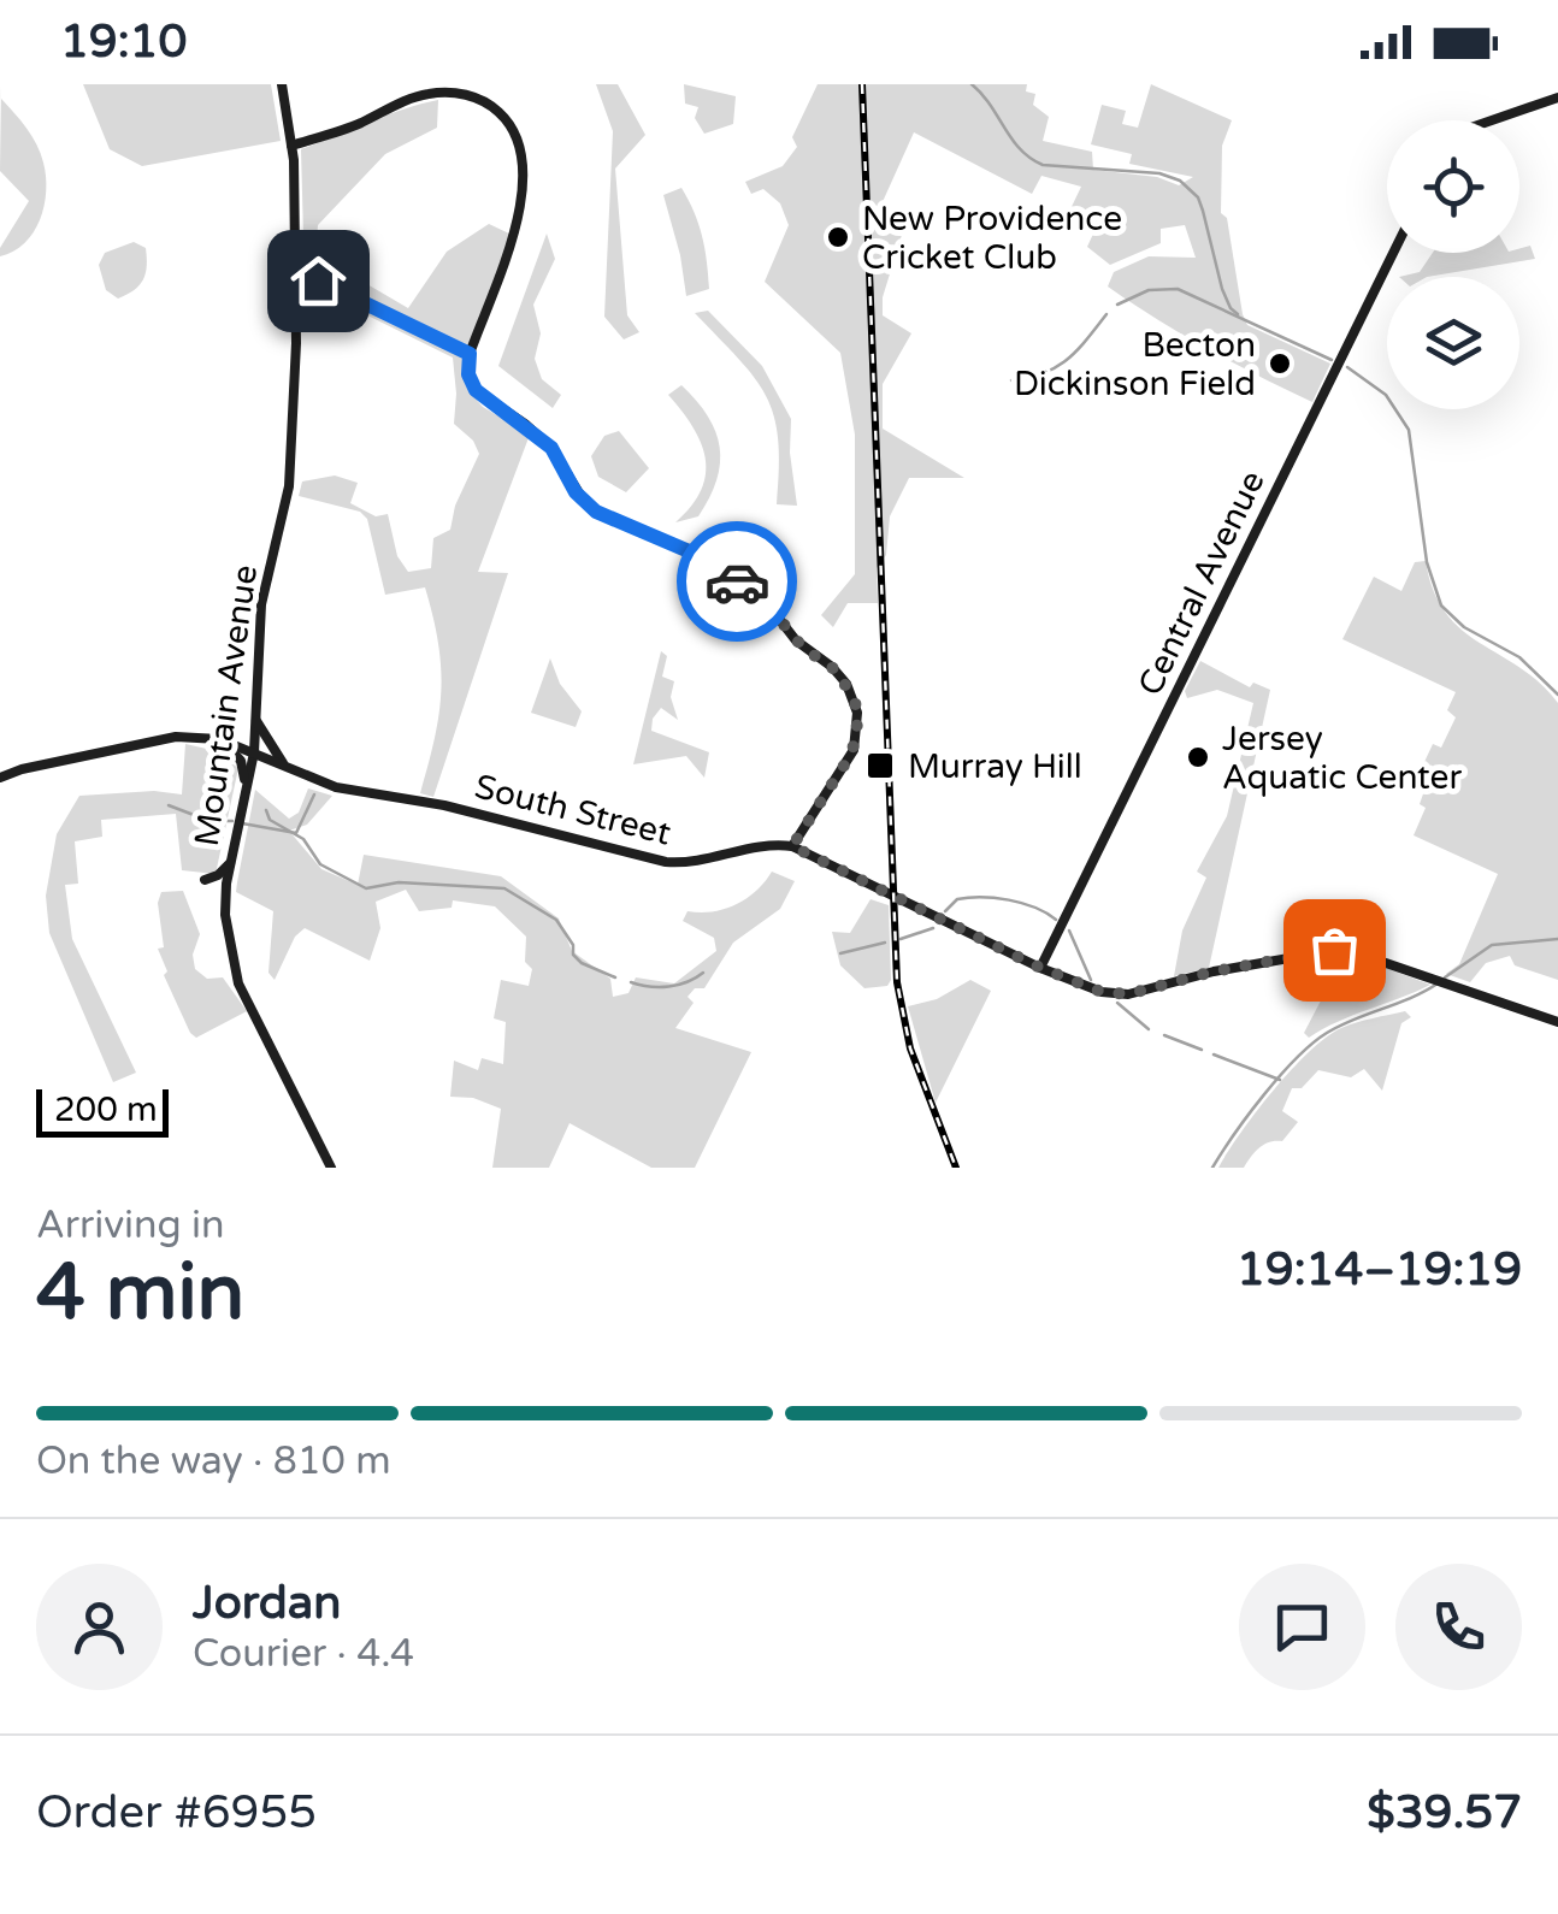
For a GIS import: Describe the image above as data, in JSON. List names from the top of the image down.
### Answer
{
  "streets": {
    "street": ["Central Avenue", "Mountain Avenue", "South Street"]
  },
  "crossings": [
    ["Mountain Avenue", "South Street"]
  ],
  "places": {
    "other": ["New Providence Cricket Club", "Becton Dickinson Field", "Jersey Aquatic Center"],
    "transit": ["Murray Hill"]
  },
  "scale_bar": "200 m",
  "page": {
    "status": "19:10",
    "scale": "200 m",
    "heading": ["4 min", "Arriving in", "19:14–19:19"],
    "panel": [
      "Jordan",
      "Courier · 4.4",
      "Order #6955",
      "$39.57"
    ],
    "bar": "On the way · 810 m"
  }
}
